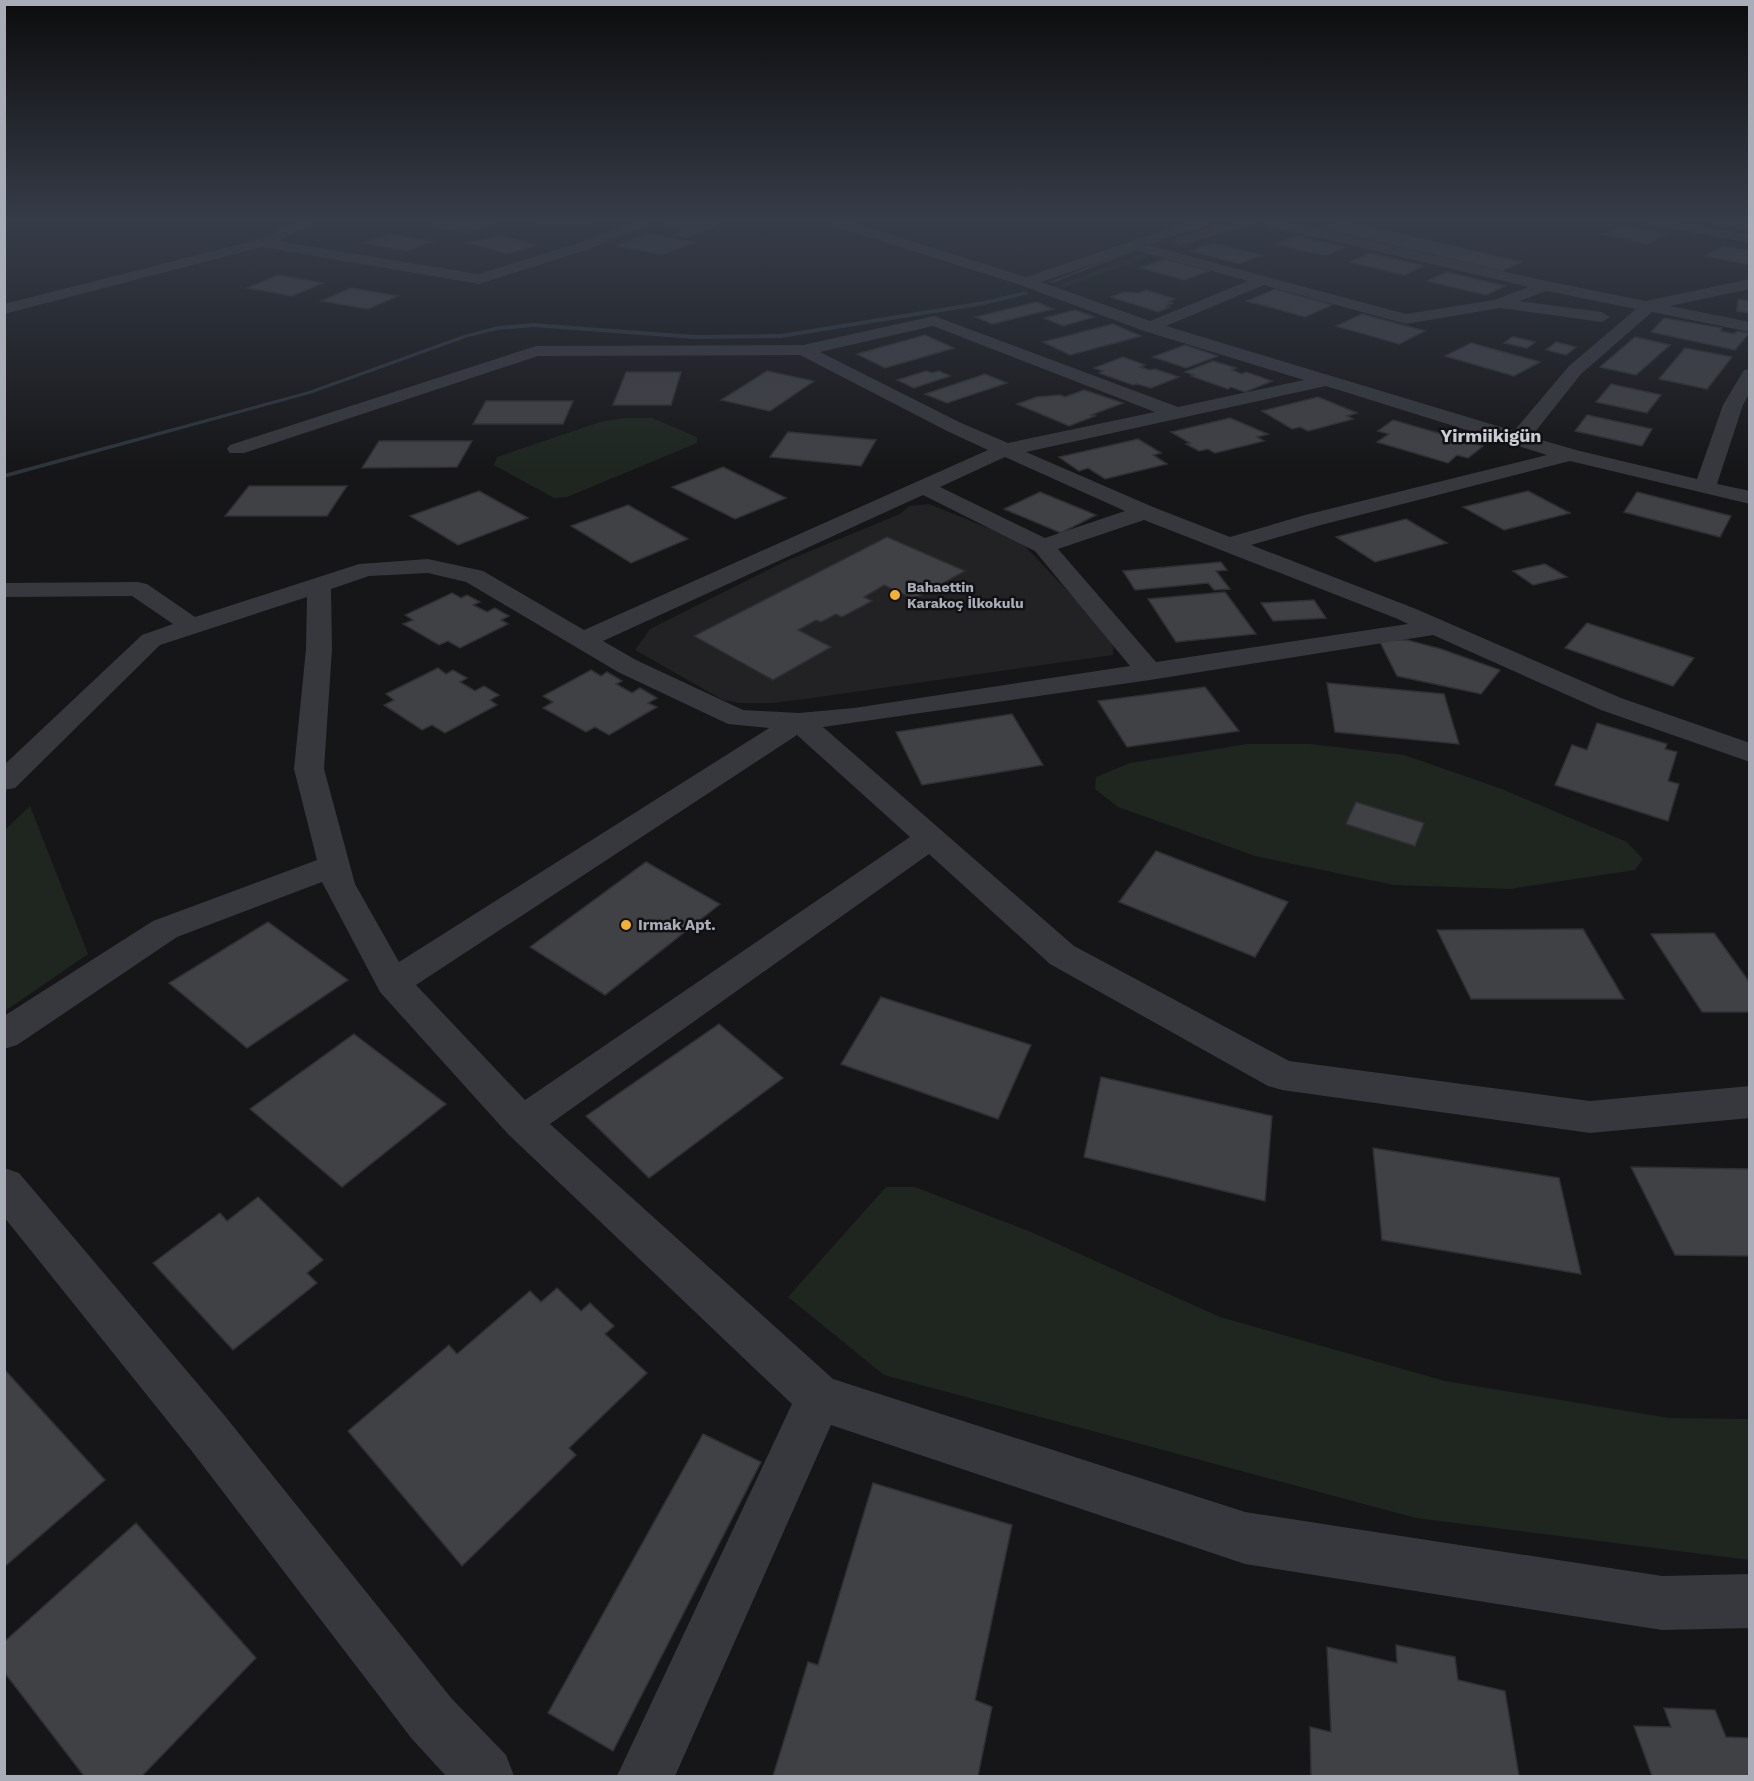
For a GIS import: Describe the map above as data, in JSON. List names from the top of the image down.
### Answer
{
  "districts": ["Yirmiikigün"],
  "places": ["Bahaettin Karakoç İlkokulu", "Irmak Apt."]
}
